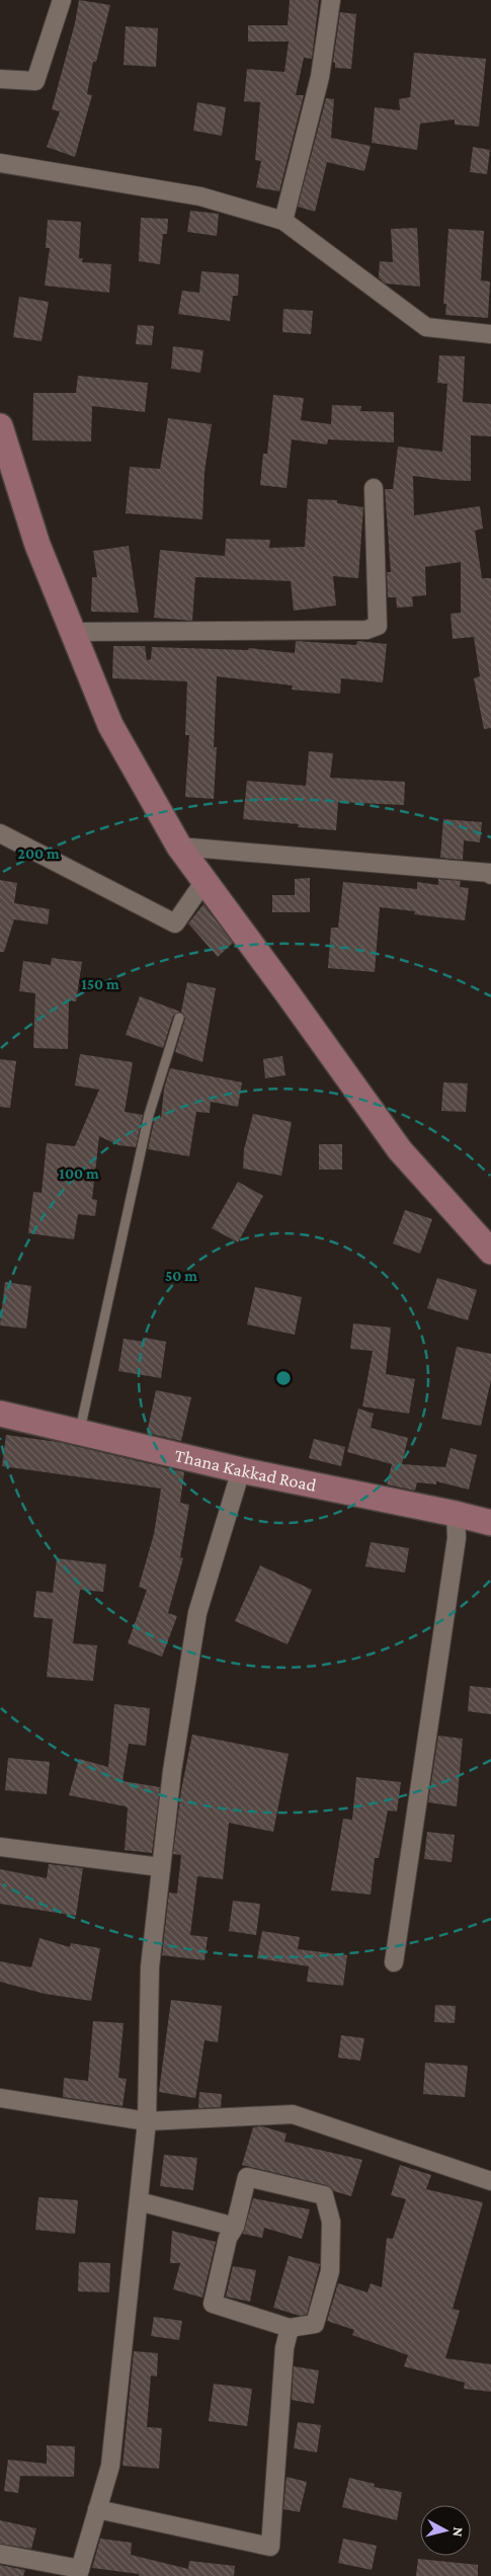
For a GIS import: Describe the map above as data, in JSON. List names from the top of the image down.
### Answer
{
  "streets": {
    "main road": ["Thana Kakkad Road"]
  },
  "north": "right",
  "rings": [
    "200 m",
    "150 m",
    "100 m",
    "50 m"
  ]
}
